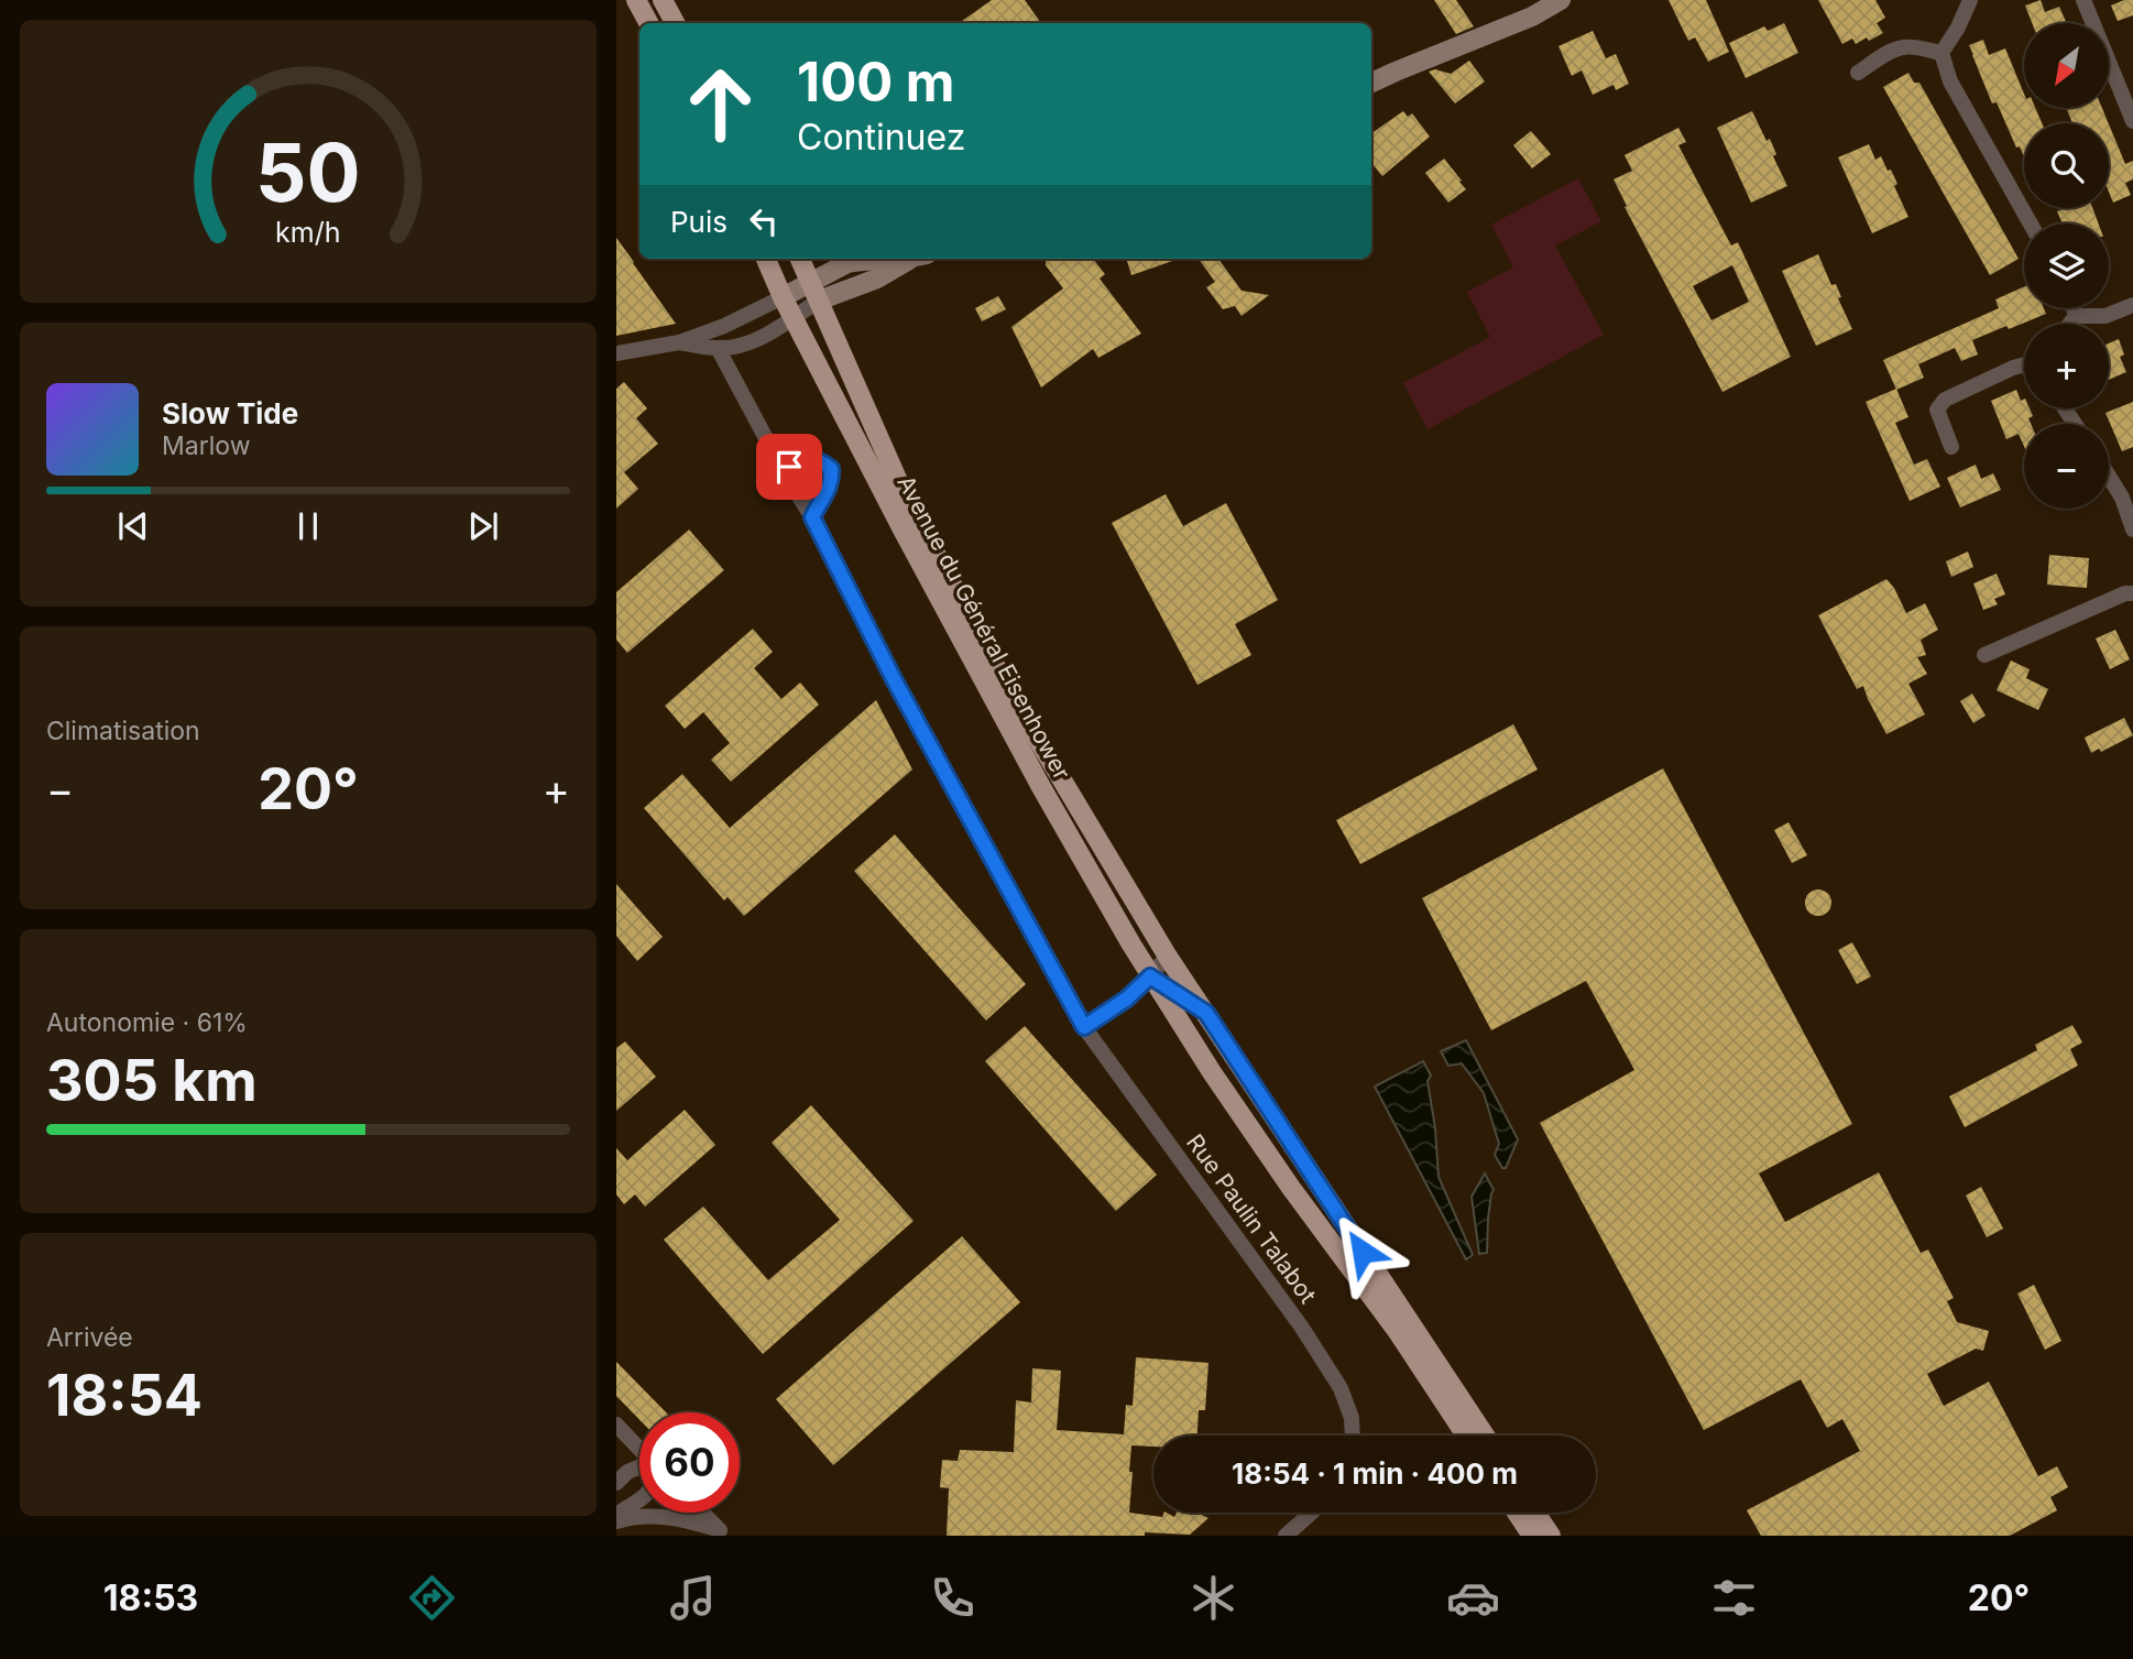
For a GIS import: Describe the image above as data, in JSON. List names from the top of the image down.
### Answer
{
  "streets": {
    "main road": ["Avenue du Général Eisenhower"],
    "street": ["Rue Paulin Talabot"]
  },
  "north": "bottom left",
  "page": {
    "map_buttons": ["+", "−"],
    "turn": ["100 m", "Continuez"],
    "then": "Puis",
    "song": ["Slow Tide", "Marlow"],
    "tile": [
      "Climatisation",
      ["Autonomie · 61%", "305 km"],
      ["Arrivée", "18:54"]
    ],
    "heat": ["−", "20°", "+"],
    "limit": "60",
    "trip": "18:54 · 1 min · 400 m",
    "tabs": ["18:53", "20°"],
    "gauge": ["50", "km/h"]
  }
}
